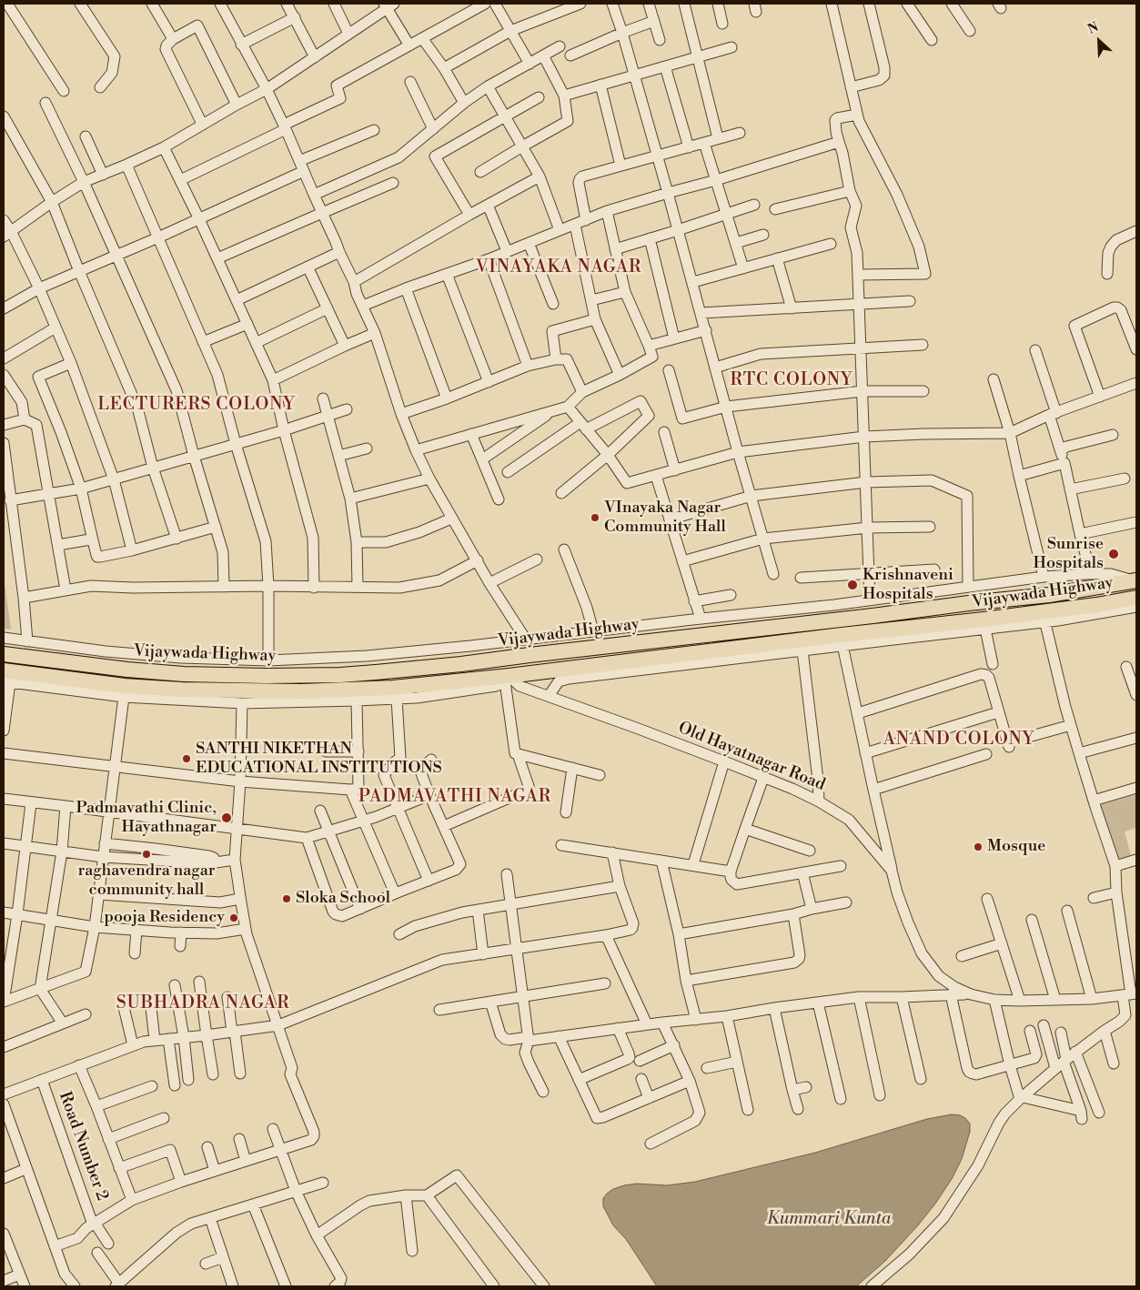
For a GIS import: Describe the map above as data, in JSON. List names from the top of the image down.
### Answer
{
  "streets": {
    "highway": ["Vijaywada Highway"],
    "street": ["Old Hayatnagar Road", "Road Number 2"]
  },
  "crossings": [
    ["Vijaywada Highway", "Old Hayatnagar Road"]
  ],
  "districts": [
    "VINAYAKA NAGAR",
    "RTC COLONY",
    "LECTURERS COLONY",
    "ANAND COLONY",
    "PADMAVATHI NAGAR",
    "SUBHADRA NAGAR"
  ],
  "water": ["Kummari Kunta"],
  "places": [
    "VInayaka Nagar Community Hall",
    "Sunrise Hospitals",
    "Krishnaveni Hospitals",
    "SANTHI NIKETHAN EDUCATIONAL INSTITUTIONS",
    "Padmavathi Clinic, Hayathnagar",
    "Mosque",
    "raghavendra nagar community hall",
    "Sloka School",
    "pooja Residency"
  ],
  "north": "top left"
}
